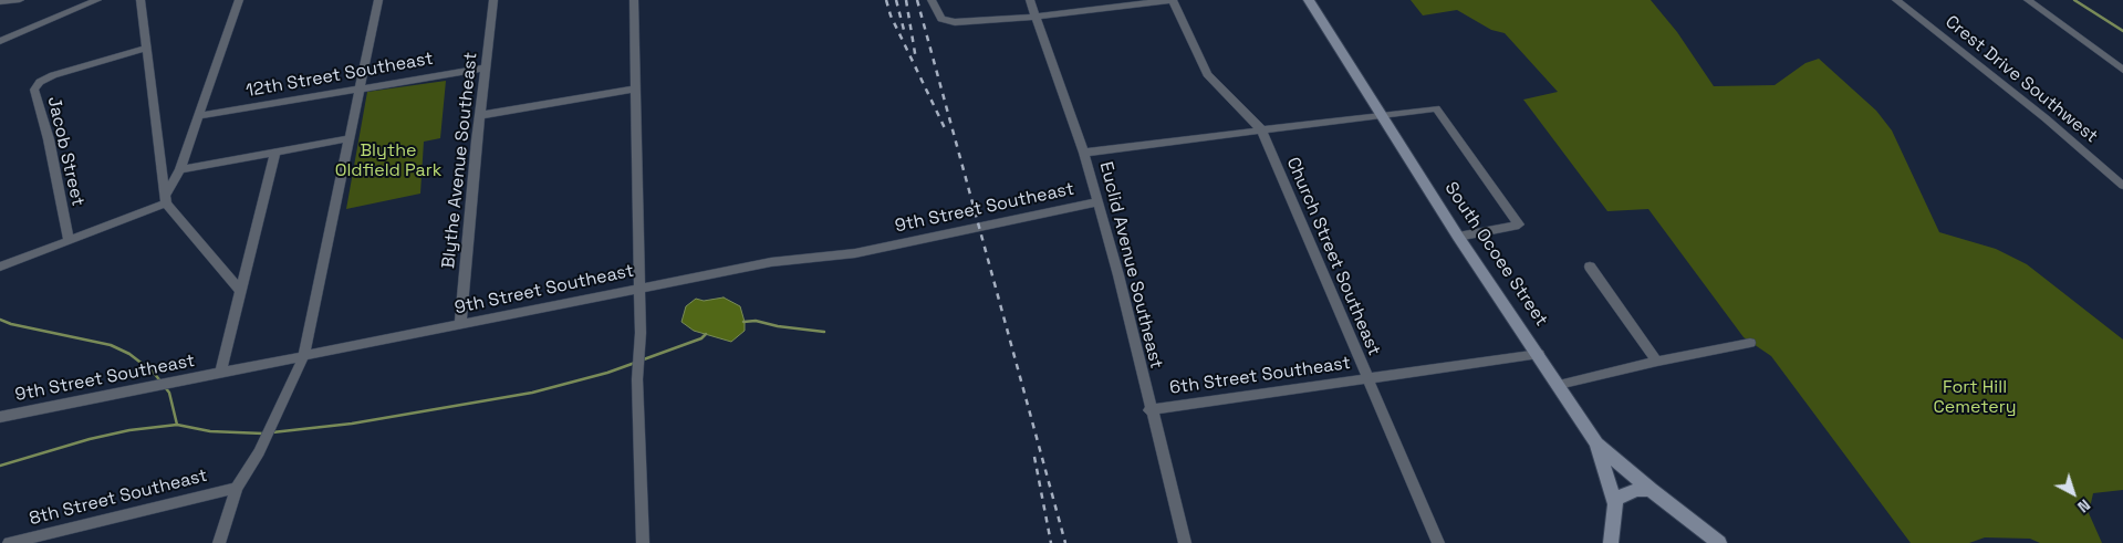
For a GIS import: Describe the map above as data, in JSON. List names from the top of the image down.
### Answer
{
  "streets": {
    "street": [
      "12th Street Southeast",
      "Crest Drive Southwest",
      "Jacob Street",
      "Blythe Avenue Southeast",
      "9th Street Southeast",
      "South Ocoee Street",
      "Church Street Southeast",
      "Euclid Avenue Southeast",
      "6th Street Southeast",
      "8th Street Southeast"
    ]
  },
  "crossings": [
    ["12th Street Southeast", "Blythe Avenue Southeast"],
    ["Blythe Avenue Southeast", "9th Street Southeast"],
    ["9th Street Southeast", "Euclid Avenue Southeast"],
    ["South Ocoee Street", "6th Street Southeast"],
    ["Church Street Southeast", "6th Street Southeast"],
    ["Euclid Avenue Southeast", "6th Street Southeast"]
  ],
  "parks": ["Blythe Oldfield Park", "Fort Hill Cemetery"],
  "north": "bottom right"
}
